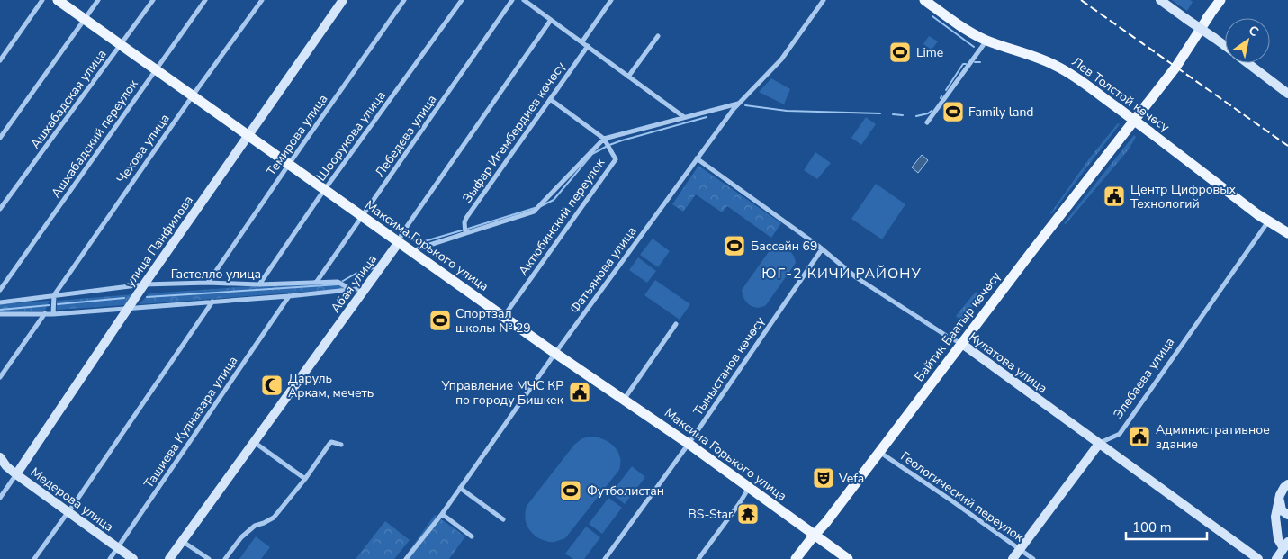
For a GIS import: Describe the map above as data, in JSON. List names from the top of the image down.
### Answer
{
  "streets": {
    "main road": ["Лев Толстой көчөсү", "Максима Горького улица", "Байтик Баатыр көчөсү"],
    "street": [
      "Ашхабадская улица",
      "Зыфар Игембердиев көчөсү",
      "Темирова улица",
      "Шоорукова улица",
      "Лебедева улица",
      "Ашхабадский переулок",
      "Чехова улица",
      "Актюбинский переулок",
      "улица Панфилова",
      "Фатьянова улица",
      "Гастелло улица",
      "Абая улица",
      "Кулатова улица",
      "Тыныстанов көчөсү",
      "Элебаева улица",
      "Ташиева Кулназара улица",
      "Геологический переулок",
      "Медерова улица"
    ]
  },
  "crossings": [
    ["Лев Толстой көчөсү", "Элебаева улица"],
    ["Ашхабадская улица", "Максима Горького улица"],
    ["Зыфар Игембердиев көчөсү", "Актюбинский переулок"],
    ["Темирова улица", "Максима Горького улица"],
    ["Темирова улица", "Гастелло улица"],
    ["Шоорукова улица", "Максима Горького улица"],
    ["Шоорукова улица", "Гастелло улица"],
    ["Лебедева улица", "Максима Горького улица"],
    ["Лебедева улица", "Гастелло улица"],
    ["Ашхабадский переулок", "Максима Горького улица"],
    ["Чехова улица", "Максима Горького улица"],
    ["Чехова улица", "Гастелло улица"],
    ["Актюбинский переулок", "Максима Горького улица"],
    ["улица Панфилова", "Максима Горького улица"],
    ["улица Панфилова", "Гастелло улица"],
    ["улица Панфилова", "Медерова улица"],
    ["Максима Горького улица", "Фатьянова улица"],
    ["Максима Горького улица", "Абая улица"],
    ["Максима Горького улица", "Байтик Баатыр көчөсү"],
    ["Максима Горького улица", "Тыныстанов көчөсү"],
    ["Фатьянова улица", "Кулатова улица"],
    ["Гастелло улица", "Абая улица"],
    ["Гастелло улица", "Ташиева Кулназара улица"],
    ["Байтик Баатыр көчөсү", "Кулатова улица"],
    ["Байтик Баатыр көчөсү", "Геологический переулок"],
    ["Кулатова улица", "Тыныстанов көчөсү"],
    ["Кулатова улица", "Элебаева улица"],
    ["Элебаева улица", "Геологический переулок"],
    ["Ташиева Кулназара улица", "Медерова улица"]
  ],
  "districts": ["ЮГ-2 КИЧИ РАЙОНУ"],
  "places": {
    "sports": [
      "Lime",
      "Family land",
      "Бассейн 69",
      "Спортзал школы № 29",
      "Футболистан"
    ],
    "public building": ["Центр Цифровых Технологий", "Управление МЧС КР по городу Бишкек", "Административное здание"],
    "mosque": ["Даруль Аркам, мечеть"],
    "theatre": ["Vefa"],
    "temple": ["BS-Star"]
  },
  "scale_bar": "100 m",
  "north": "top right"
}
